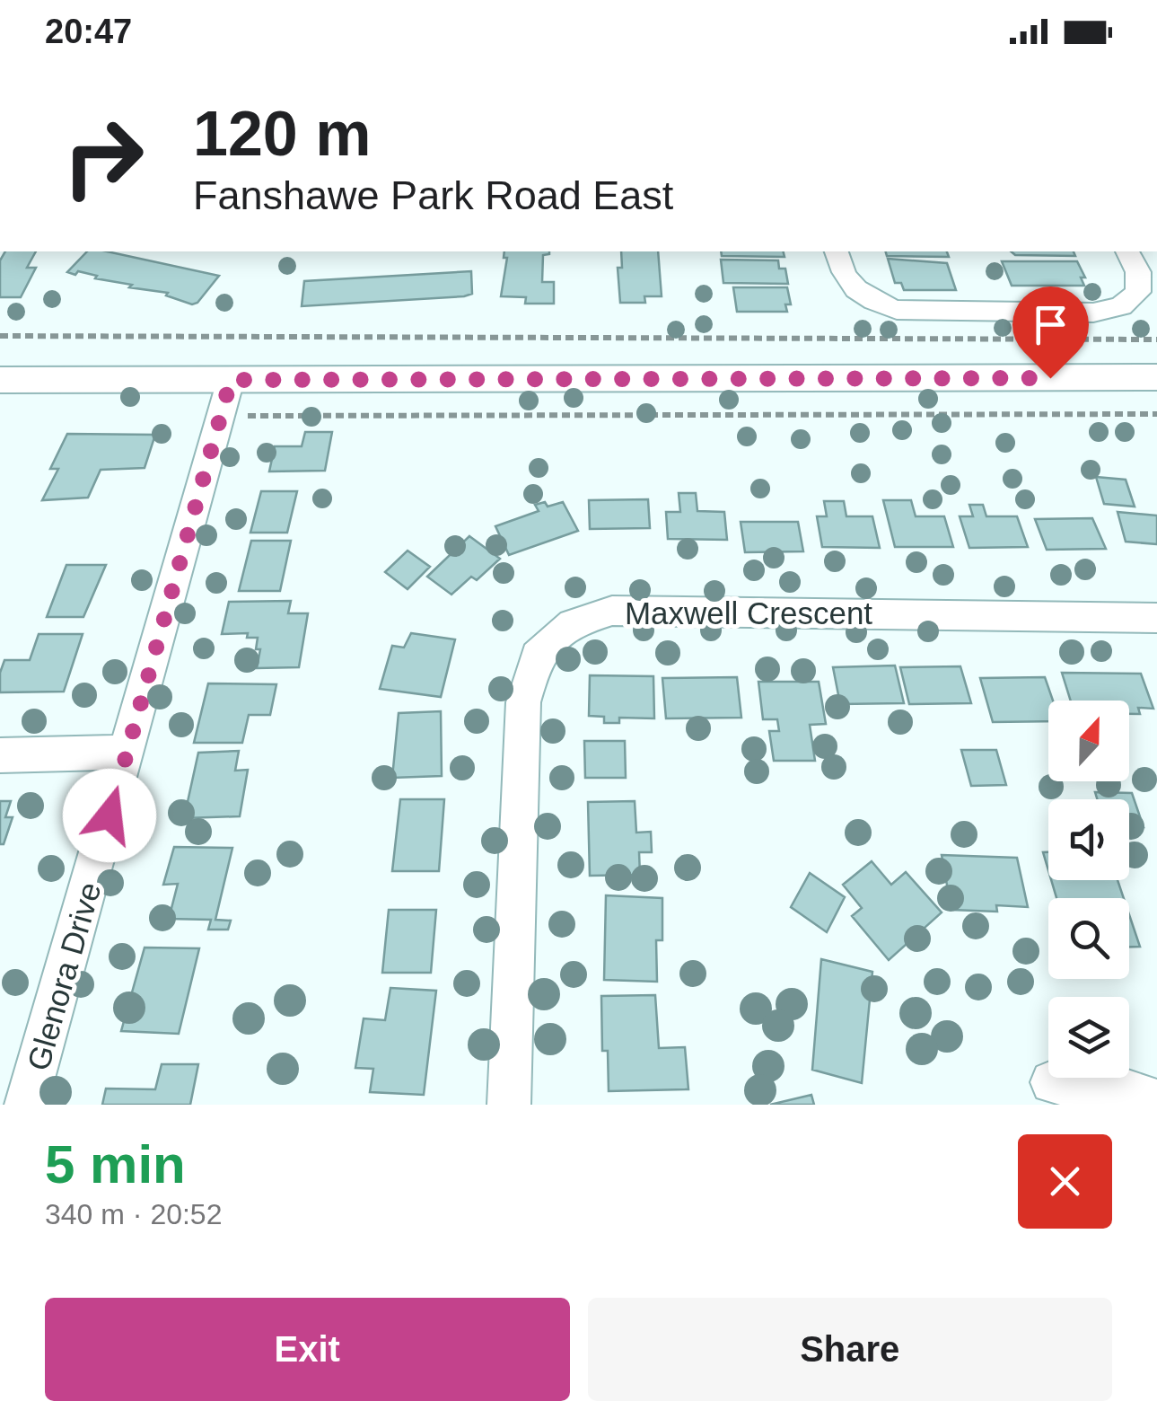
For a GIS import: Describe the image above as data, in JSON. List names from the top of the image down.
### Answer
{
  "streets": {
    "street": ["Maxwell Crescent", "Glenora Drive"]
  },
  "north": "top",
  "page": {
    "status": "20:47",
    "turn": ["120 m", "Fanshawe Park Road East"],
    "heading": ["5 min", "340 m · 20:52"],
    "buttons": ["Exit", "Share"]
  }
}
